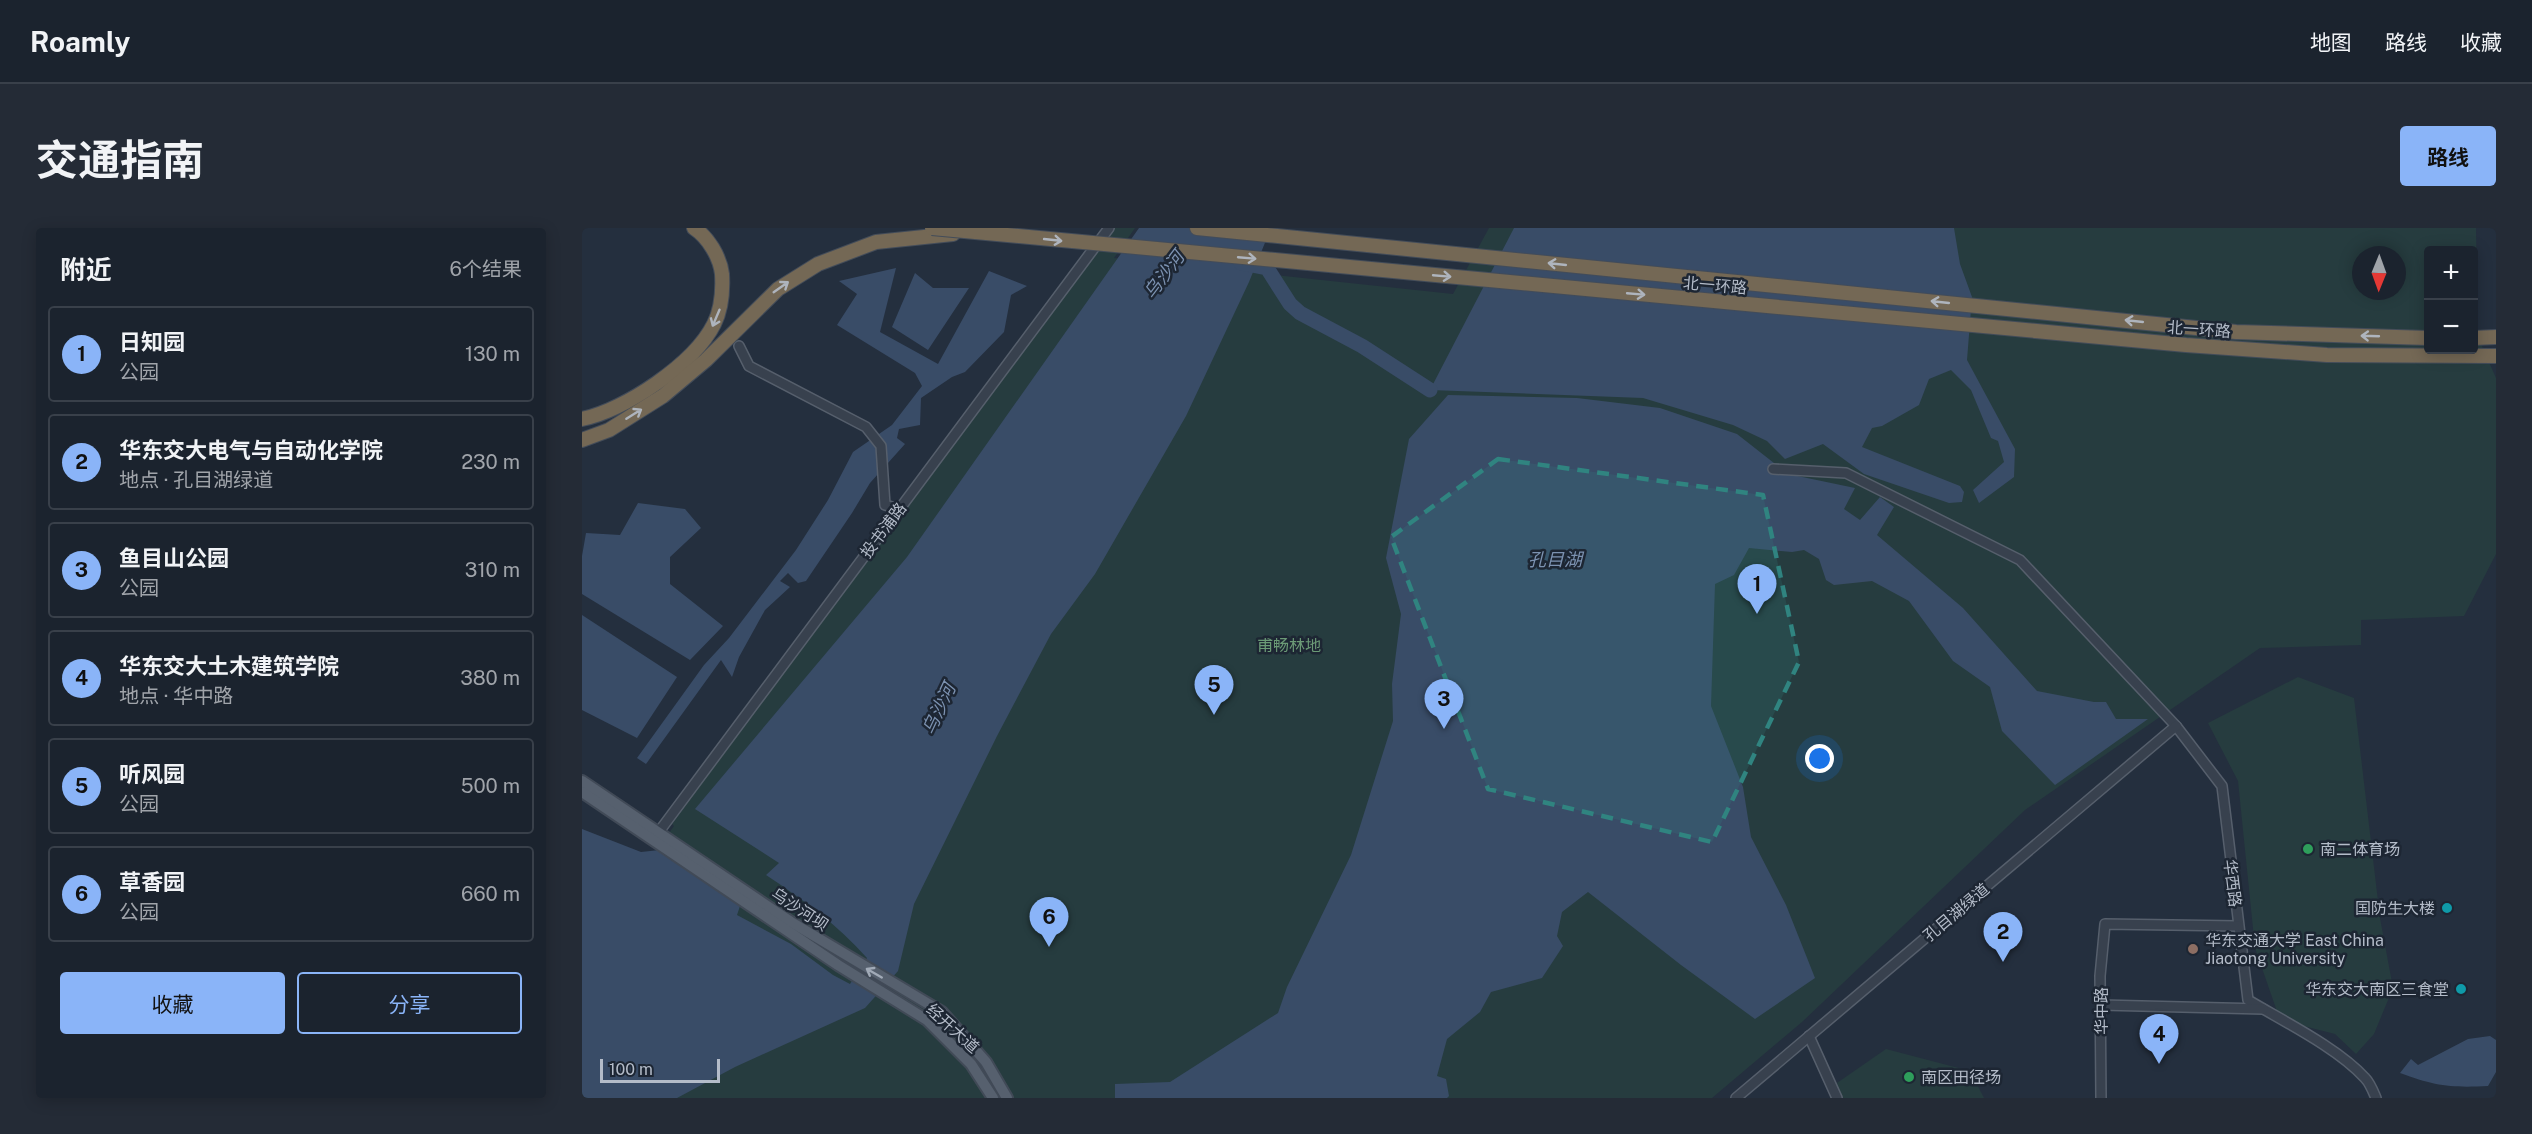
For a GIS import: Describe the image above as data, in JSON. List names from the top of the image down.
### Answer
{
  "streets": {
    "highway": ["北一环路"],
    "main road": ["乌沙河坝", "经开大道"],
    "street": [
      "投书浦路",
      "华西路",
      "孔目湖绿道",
      "华中路"
    ]
  },
  "crossings": [
    ["投书浦路", "乌沙河坝"],
    ["华西路", "孔目湖绿道"],
    ["华西路", "华中路"],
    ["乌沙河坝", "经开大道"]
  ],
  "water": ["乌沙河", "孔目湖"],
  "parks": ["甫畅林地"],
  "places": [
    "南二体育场",
    "国防生大楼",
    "华东交通大学 East China Jiaotong University",
    "华东交大南区三食堂",
    "南区田径场"
  ],
  "scale_bar": "100 m",
  "north": "bottom",
  "page": {
    "header": "Roamly",
    "nav": ["地图", "路线", "收藏"],
    "title": "交通指南",
    "buttons": [
      "路线",
      ["收藏", "分享"]
    ],
    "heading": ["附近", "6个结果"],
    "map_buttons": ["+", "−"],
    "list": [
      {
        "mark": "1",
        "name": "日知园",
        "note": "公园",
        "value": "130 m"
      },
      {
        "mark": "2",
        "name": "华东交大电气与自动化学院",
        "note": "地点 · 孔目湖绿道",
        "value": "230 m"
      },
      {
        "mark": "3",
        "name": "鱼目山公园",
        "note": "公园",
        "value": "310 m"
      },
      {
        "mark": "4",
        "name": "华东交大土木建筑学院",
        "note": "地点 · 华中路",
        "value": "380 m"
      },
      {
        "mark": "5",
        "name": "听风园",
        "note": "公园",
        "value": "500 m"
      },
      {
        "mark": "6",
        "name": "草香园",
        "note": "公园",
        "value": "660 m"
      }
    ],
    "pins": [
      "1",
      "5",
      "3",
      "6",
      "2",
      "4"
    ],
    "scale": "100 m"
  }
}
